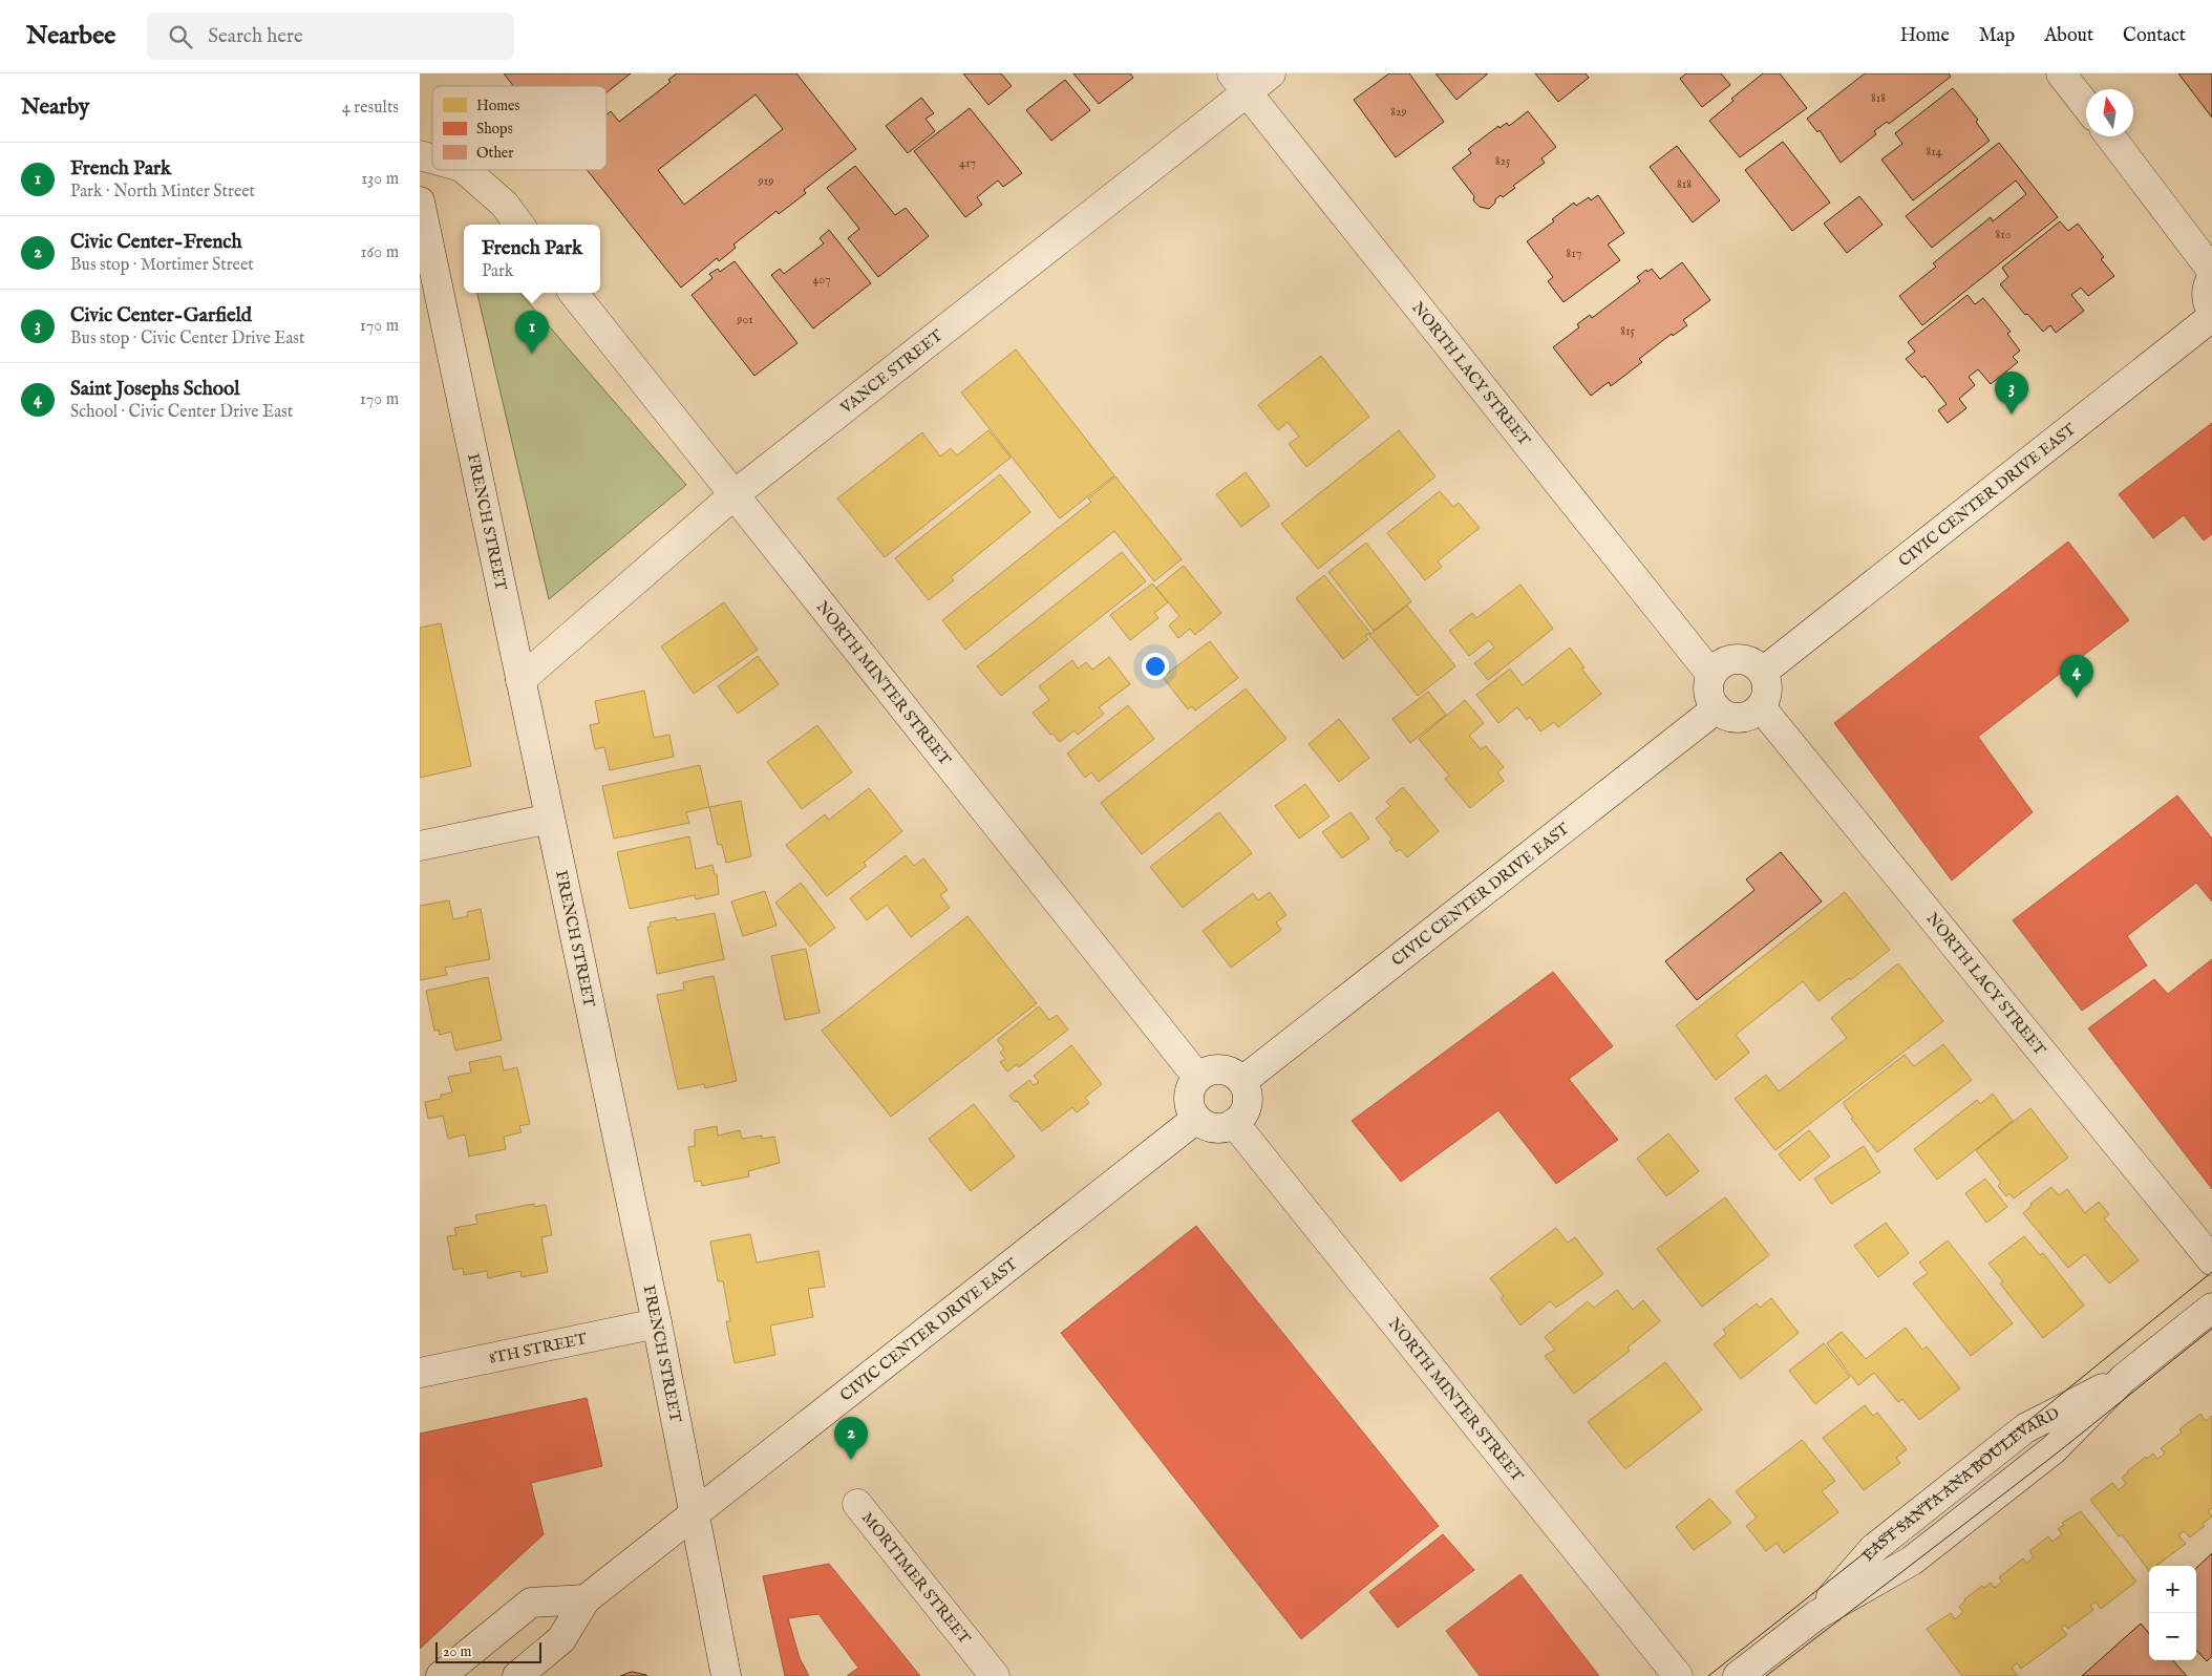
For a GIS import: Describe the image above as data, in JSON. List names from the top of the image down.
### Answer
{
  "streets": {
    "street": [
      "VANCE STREET",
      "NORTH LACY STREET",
      "CIVIC CENTER DRIVE EAST",
      "FRENCH STREET",
      "NORTH MINTER STREET",
      "8TH STREET",
      "EAST SANTA ANA BOULEVARD",
      "MORTIMER STREET"
    ]
  },
  "crossings": [
    ["VANCE STREET", "NORTH LACY STREET"],
    ["VANCE STREET", "FRENCH STREET"],
    ["VANCE STREET", "NORTH MINTER STREET"],
    ["NORTH LACY STREET", "CIVIC CENTER DRIVE EAST"],
    ["CIVIC CENTER DRIVE EAST", "FRENCH STREET"],
    ["CIVIC CENTER DRIVE EAST", "NORTH MINTER STREET"],
    ["FRENCH STREET", "8TH STREET"]
  ],
  "house_numbers": [
    "818",
    "829",
    "814",
    "825",
    "417",
    "919",
    "818",
    "810",
    "817",
    "407",
    "901",
    "815"
  ],
  "legend": ["Homes", "Shops", "Other"],
  "scale_bar": "20 m",
  "north": "top",
  "page": {
    "header": "Nearbee",
    "search": "Search here",
    "nav": [
      "Home",
      "Map",
      "About",
      "Contact"
    ],
    "heading": ["Nearby", "4 results"],
    "list": [
      {
        "mark": "1",
        "name": "French Park",
        "note": "Park · North Minter Street",
        "value": "130 m"
      },
      {
        "mark": "2",
        "name": "Civic Center-French",
        "note": "Bus stop · Mortimer Street",
        "value": "160 m"
      },
      {
        "mark": "3",
        "name": "Civic Center-Garfield",
        "note": "Bus stop · Civic Center Drive East",
        "value": "170 m"
      },
      {
        "mark": "4",
        "name": "Saint Josephs School",
        "note": "School · Civic Center Drive East",
        "value": "170 m"
      }
    ],
    "popup": ["French Park", "Park"],
    "pins": [
      "1",
      "3",
      "4",
      "2"
    ],
    "map_buttons": ["+", "−"],
    "scale": "20 m"
  }
}
